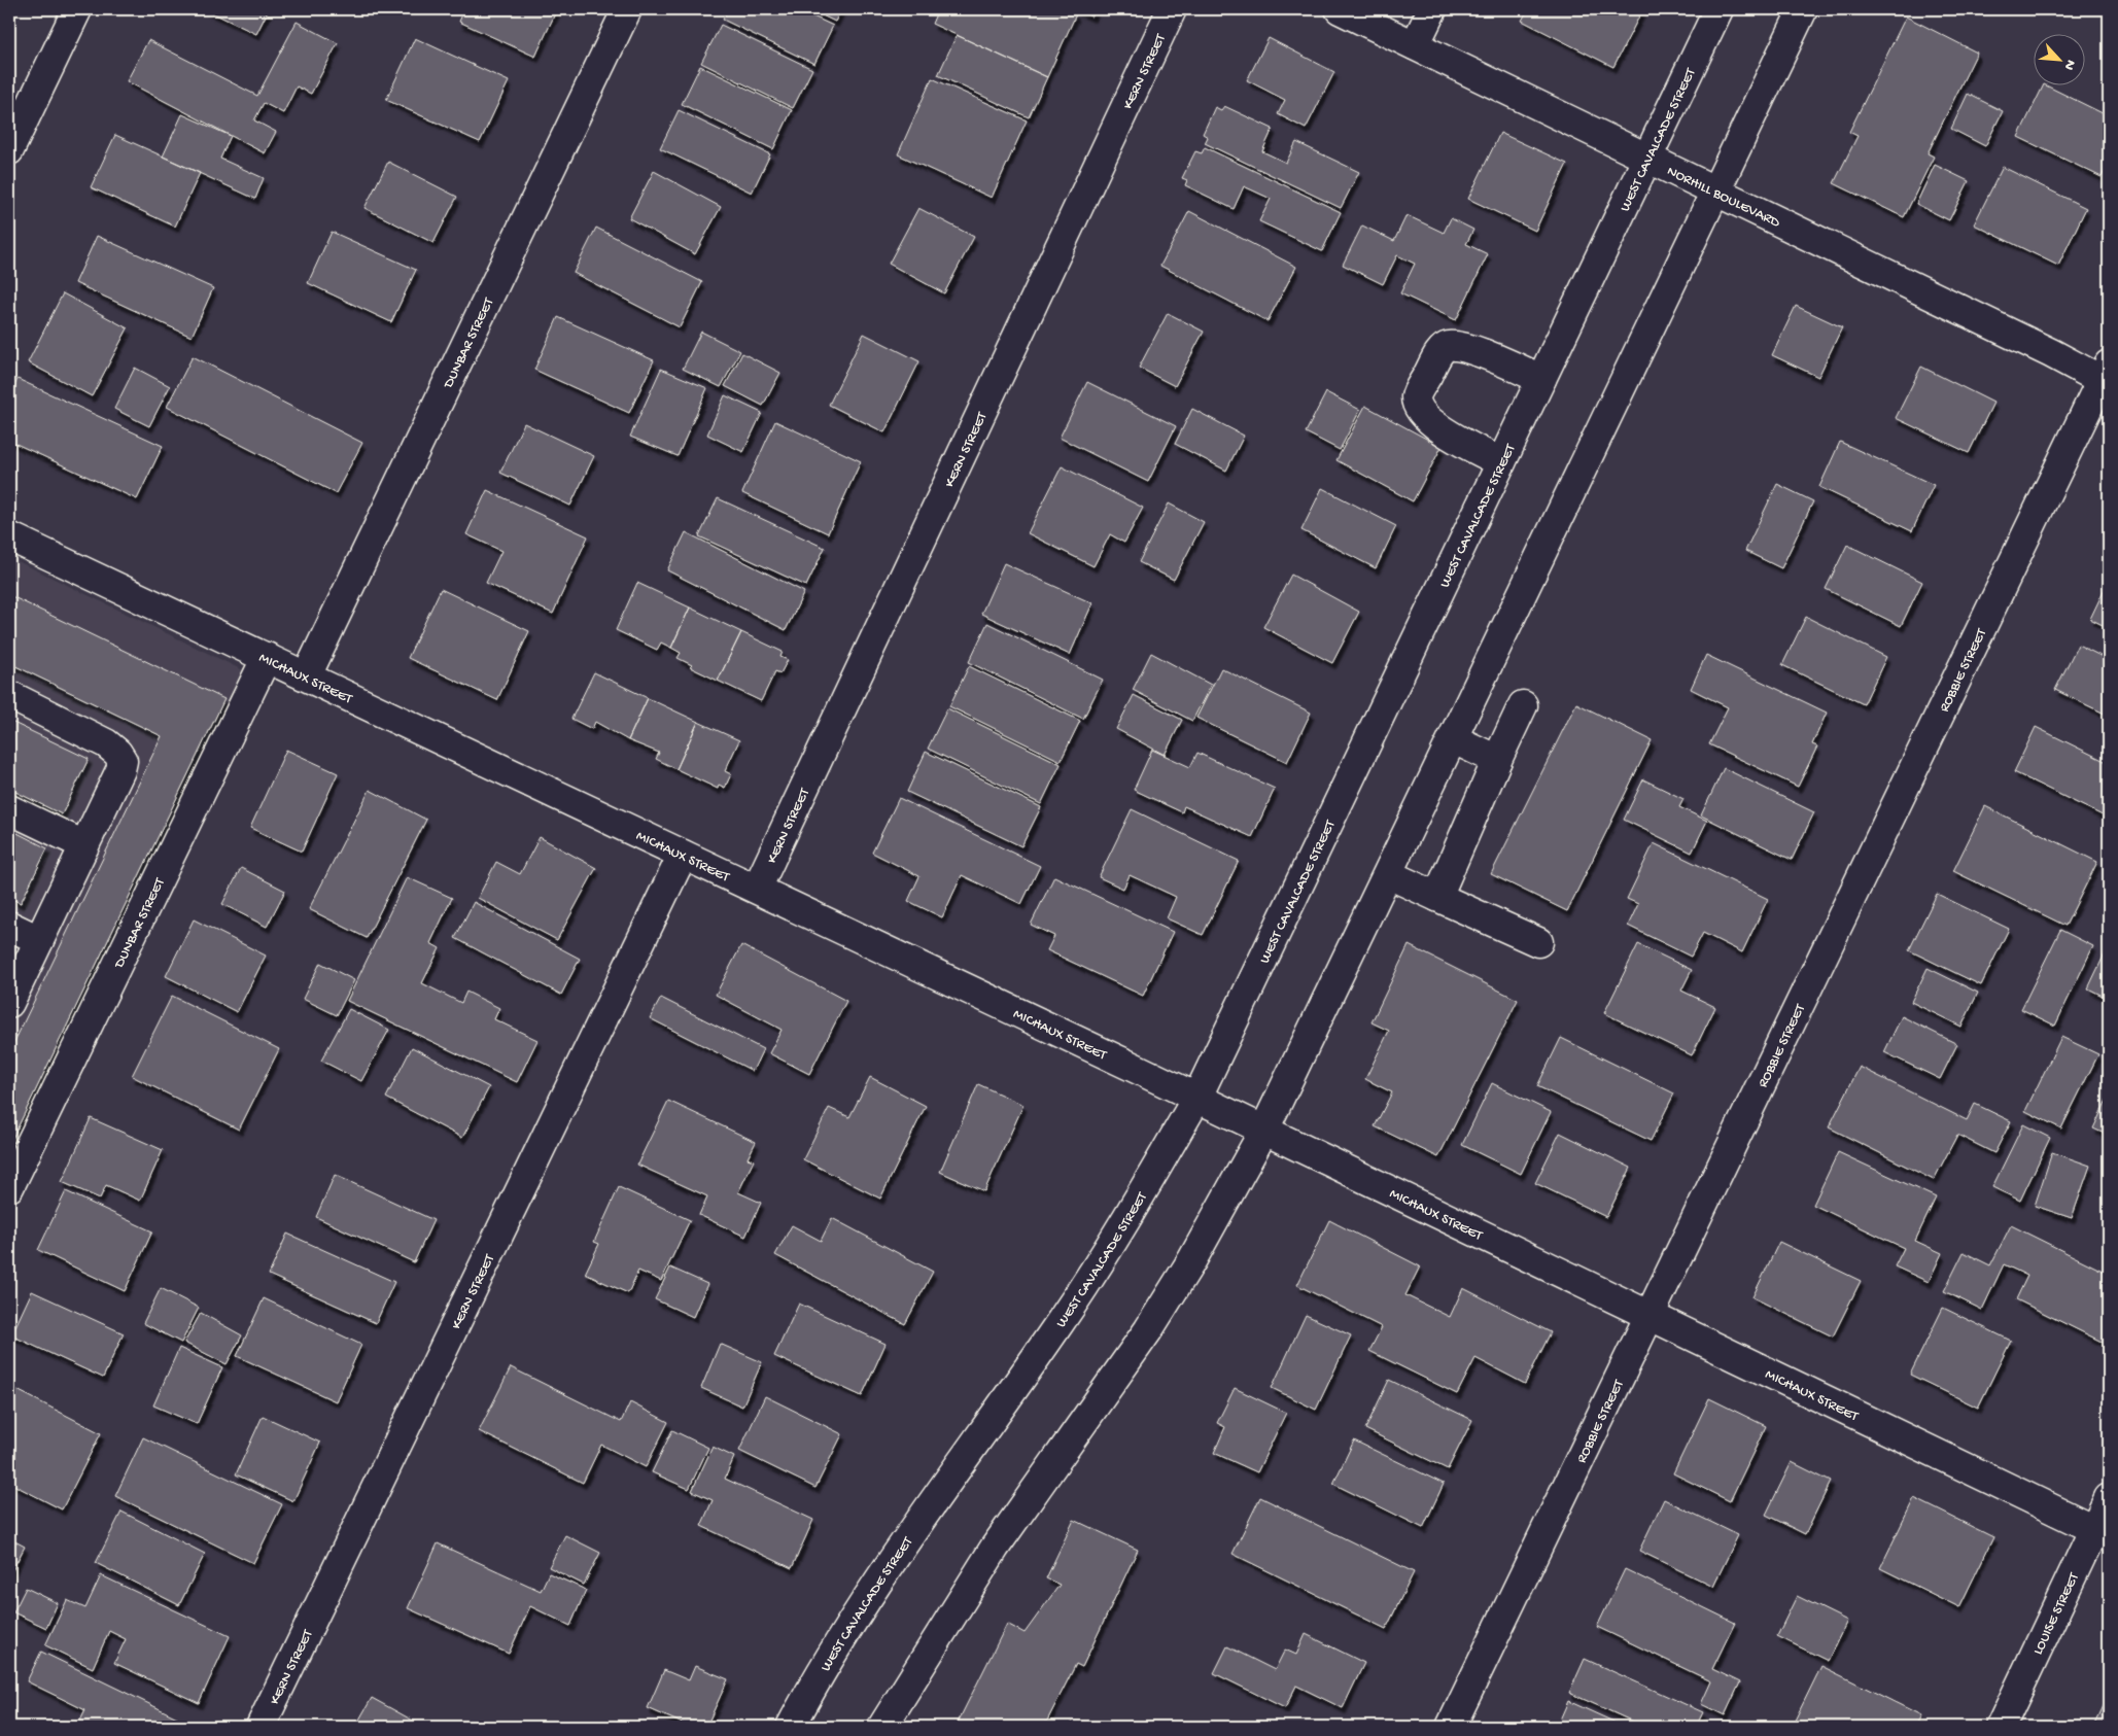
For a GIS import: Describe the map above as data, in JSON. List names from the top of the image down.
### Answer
{
  "streets": {
    "street": [
      "KERN STREET",
      "WEST CAVALCADE STREET",
      "NORHILL BOULEVARD",
      "DUNBAR STREET",
      "ROBBIE STREET",
      "MICHAUX STREET",
      "LOUISE STREET"
    ]
  },
  "crossings": [
    ["KERN STREET", "MICHAUX STREET"],
    ["WEST CAVALCADE STREET", "NORHILL BOULEVARD"],
    ["WEST CAVALCADE STREET", "MICHAUX STREET"],
    ["NORHILL BOULEVARD", "ROBBIE STREET"],
    ["DUNBAR STREET", "MICHAUX STREET"],
    ["ROBBIE STREET", "MICHAUX STREET"],
    ["MICHAUX STREET", "LOUISE STREET"]
  ],
  "north": "bottom right"
}
